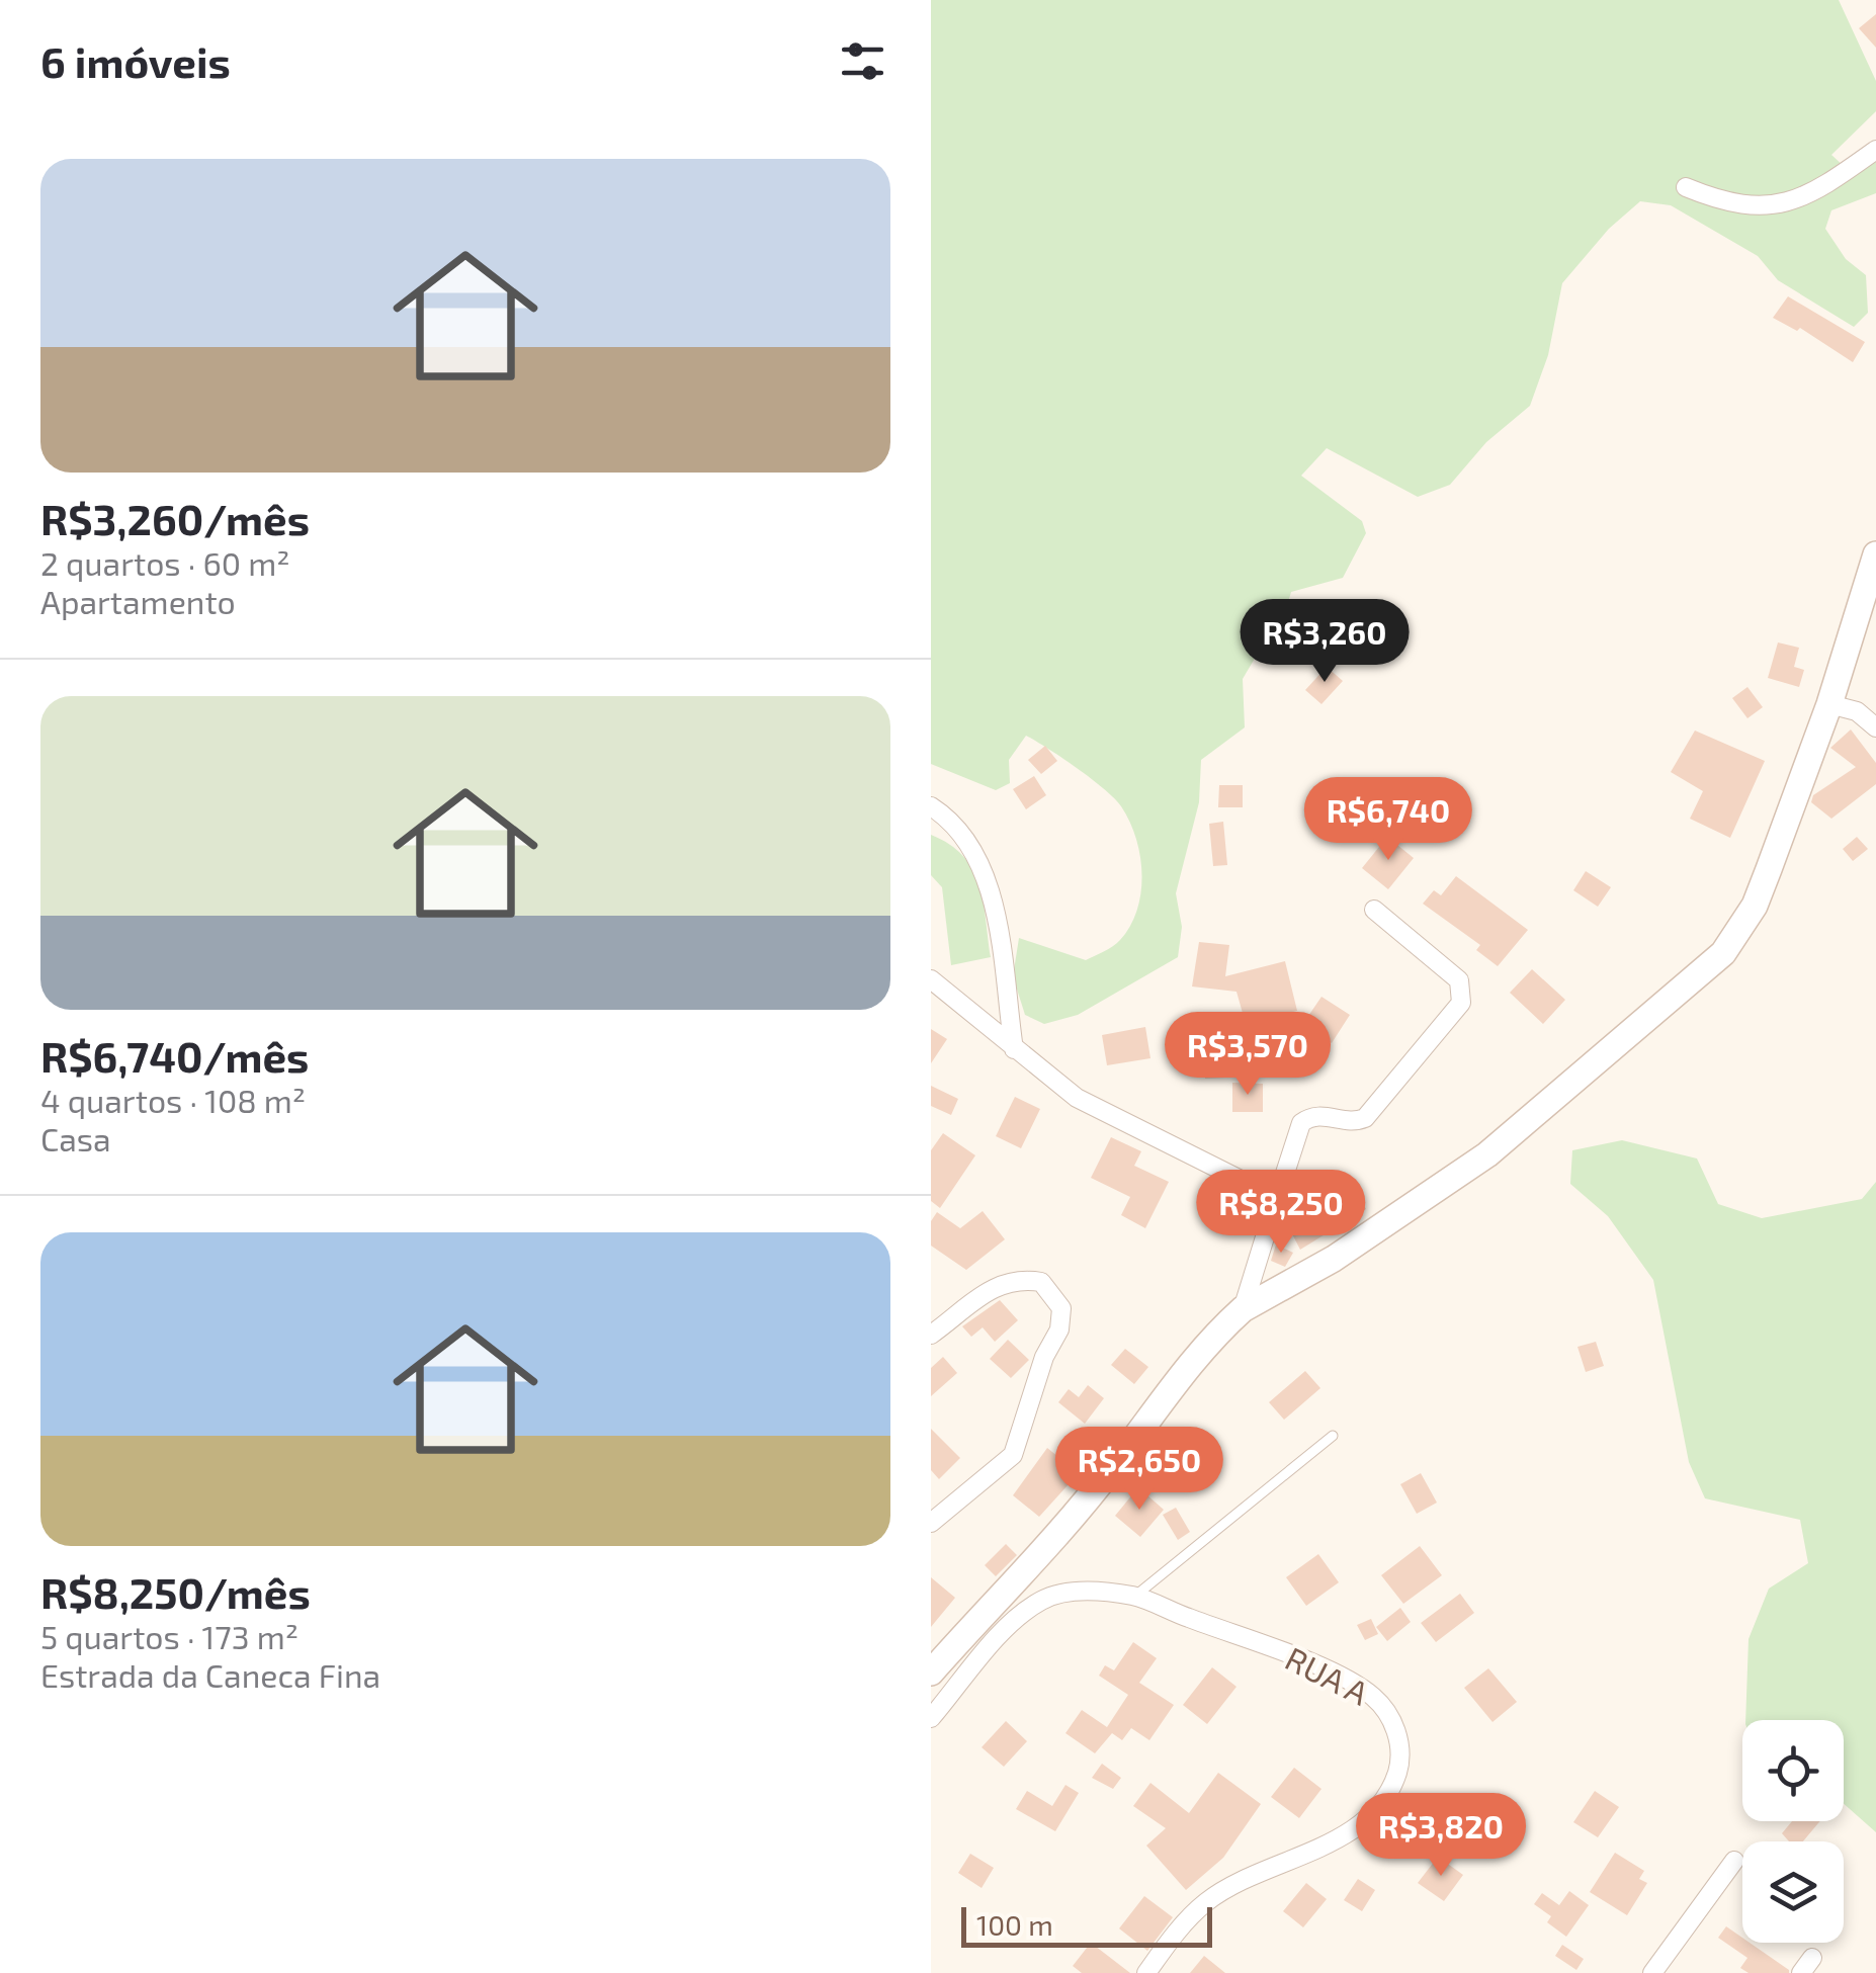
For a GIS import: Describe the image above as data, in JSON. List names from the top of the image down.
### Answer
{
  "streets": {
    "street": ["RUA A"]
  },
  "scale_bar": "100 m",
  "page": {
    "heading": "6 imóveis",
    "list": [
      {
        "name": "R$3,260/mês",
        "note": "2 quartos · 60 m² · Apartamento"
      },
      {
        "name": "R$6,740/mês",
        "note": "4 quartos · 108 m² · Casa"
      },
      {
        "name": "R$8,250/mês",
        "note": "5 quartos · 173 m² · Estrada da Caneca Fina"
      }
    ],
    "price": [
      "R$3,260",
      "R$6,740",
      "R$3,570",
      "R$8,250",
      "R$2,650",
      "R$3,820"
    ],
    "scale": "100 m"
  }
}
